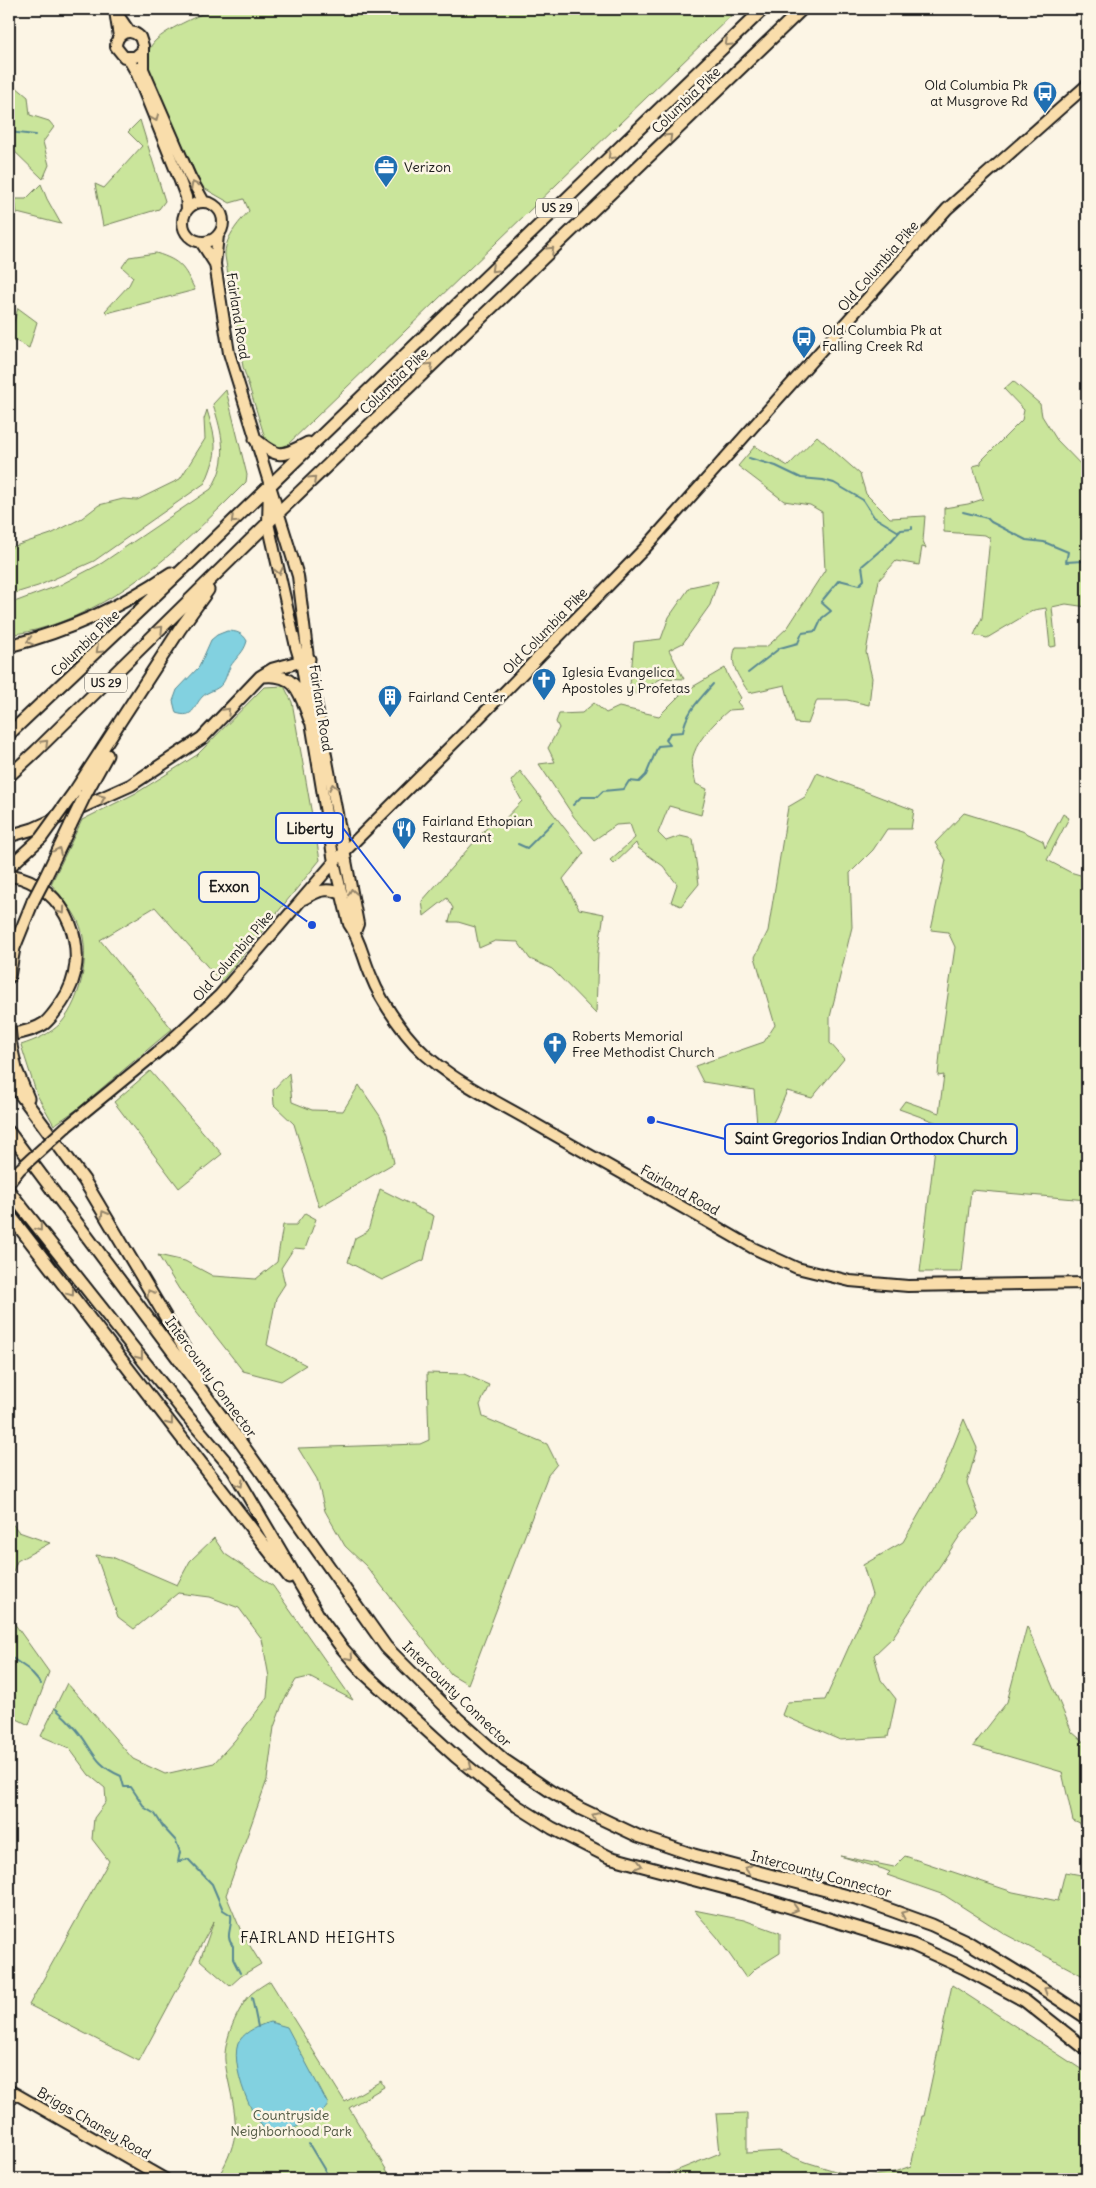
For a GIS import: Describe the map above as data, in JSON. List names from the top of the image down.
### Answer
{
  "streets": {
    "highway": ["Columbia Pike", "US 29", "Intercounty Connector"],
    "main road": ["Old Columbia Pike", "Fairland Road", "Briggs Chaney Road"]
  },
  "crossings": [
    ["Columbia Pike", "Fairland Road"],
    ["Old Columbia Pike", "Fairland Road"]
  ],
  "districts": ["FAIRLAND HEIGHTS"],
  "parks": ["Countryside Neighborhood Park"],
  "places": {
    "bus stop": ["Old Columbia Pk at Musgrove Rd", "Old Columbia Pk at Falling Creek Rd"],
    "office": ["Verizon"],
    "church": ["Iglesia Evangelica Apostoles y Profetas", "Roberts Memorial Free Methodist Church"],
    "building": ["Fairland Center"],
    "restaurant": ["Fairland Ethopian Restaurant"],
    "other": ["Liberty", "Exxon", "Saint Gregorios Indian Orthodox Church"]
  }
}
